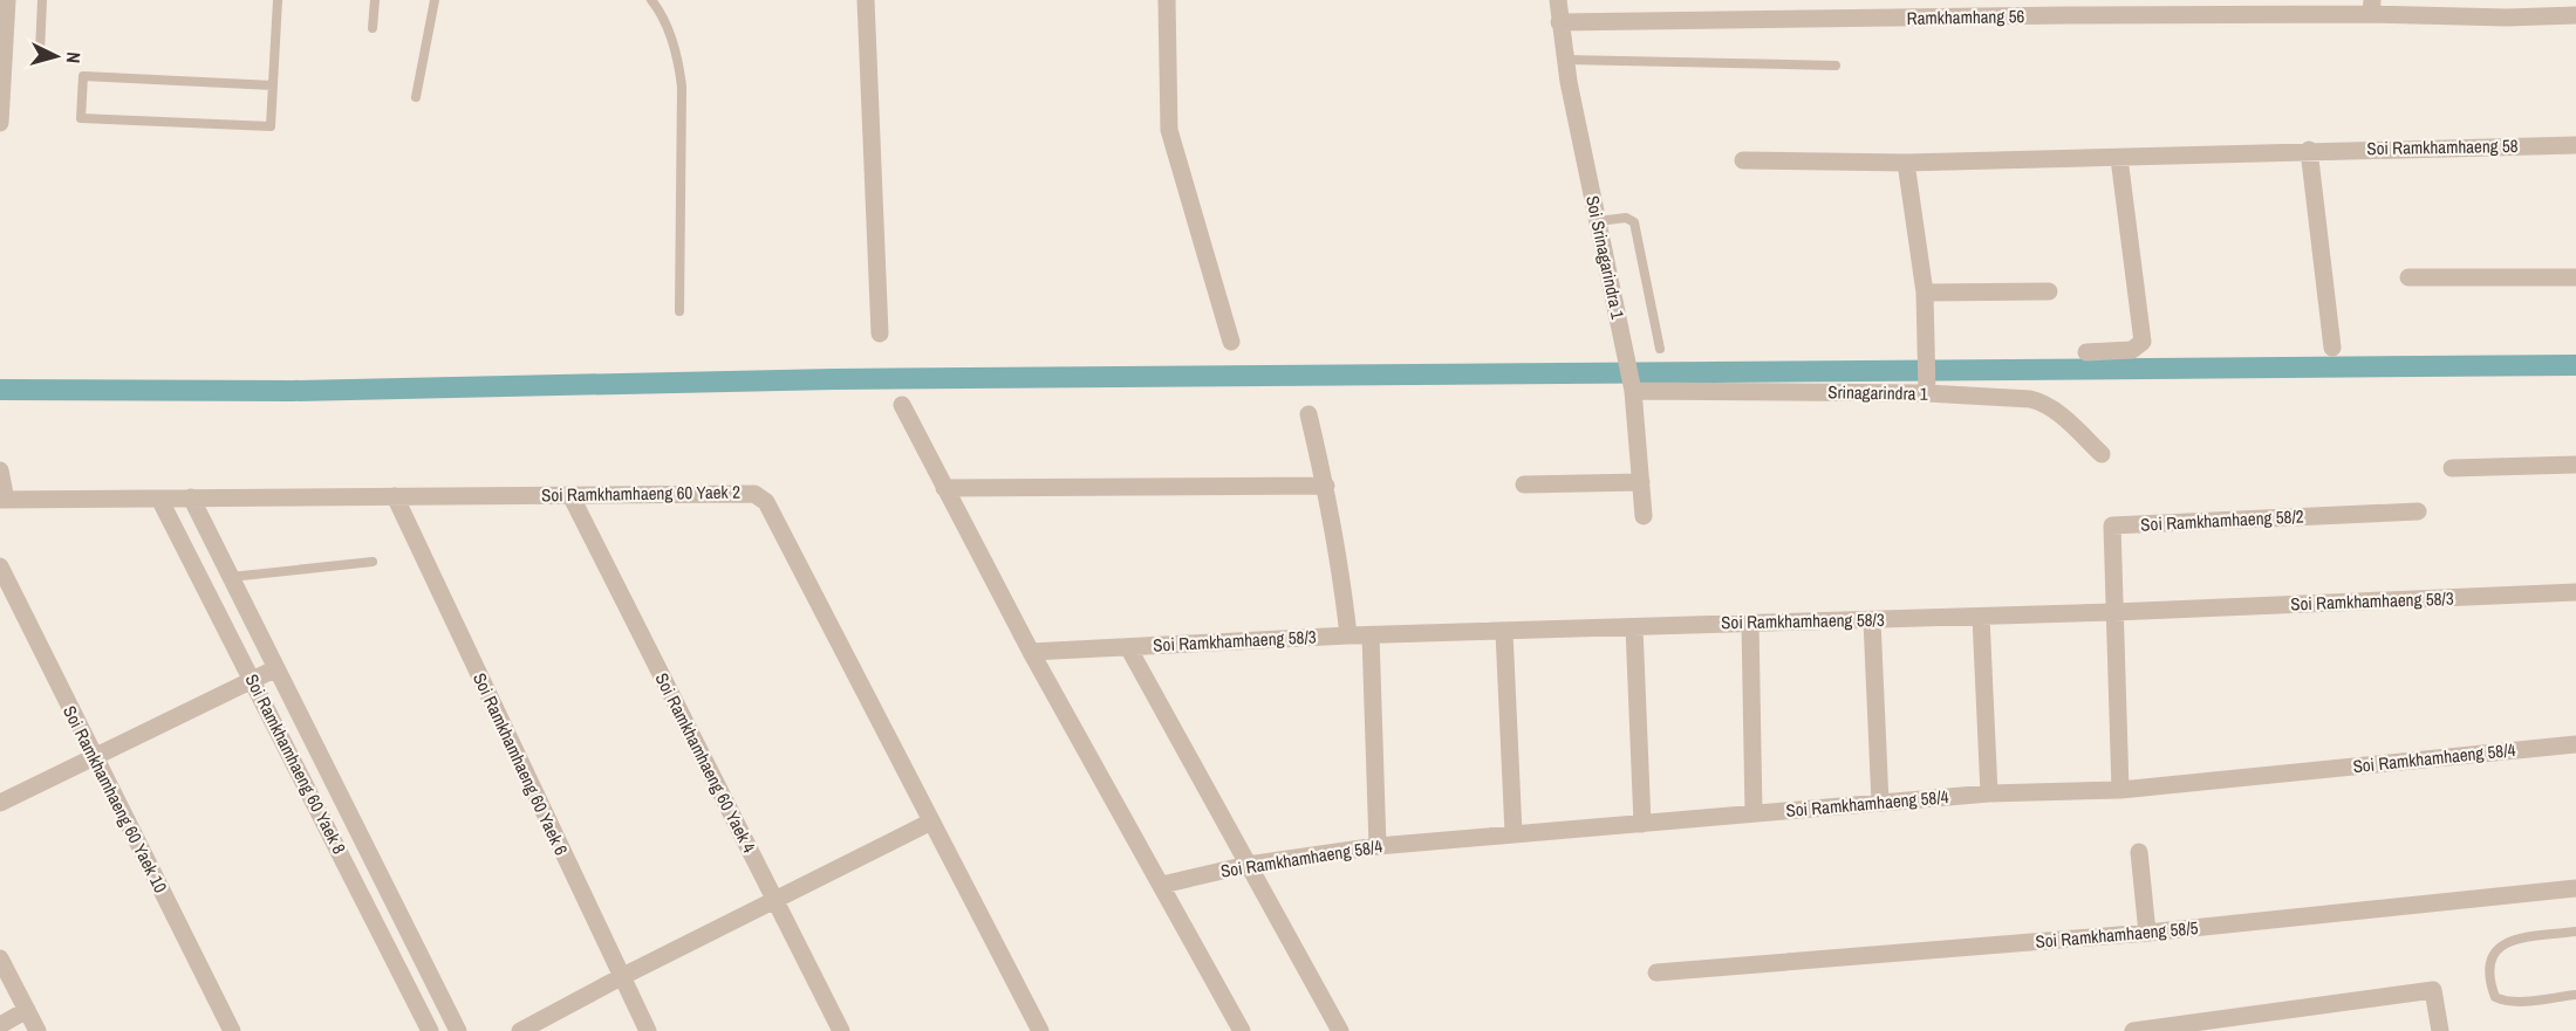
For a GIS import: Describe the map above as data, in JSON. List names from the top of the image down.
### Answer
{
  "streets": {
    "street": [
      "Ramkhamhang 56",
      "Soi Ramkhamhaeng 58",
      "Soi Srinagarindra 1",
      "Srinagarindra 1",
      "Soi Ramkhamhaeng 60 Yaek 2",
      "Soi Ramkhamhaeng 58/2",
      "Soi Ramkhamhaeng 58/3",
      "Soi Ramkhamhaeng 58/4",
      "Soi Ramkhamhaeng 60 Yaek 4",
      "Soi Ramkhamhaeng 60 Yaek 8",
      "Soi Ramkhamhaeng 60 Yaek 6",
      "Soi Ramkhamhaeng 60 Yaek 10",
      "Soi Ramkhamhaeng 58/5"
    ]
  },
  "crossings": [
    ["Ramkhamhang 56", "Soi Srinagarindra 1"],
    ["Soi Srinagarindra 1", "Srinagarindra 1"],
    ["Soi Ramkhamhaeng 60 Yaek 2", "Soi Ramkhamhaeng 60 Yaek 4"],
    ["Soi Ramkhamhaeng 60 Yaek 2", "Soi Ramkhamhaeng 60 Yaek 8"],
    ["Soi Ramkhamhaeng 60 Yaek 2", "Soi Ramkhamhaeng 60 Yaek 6"],
    ["Soi Ramkhamhaeng 58/2", "Soi Ramkhamhaeng 58/3"]
  ],
  "north": "right"
}
